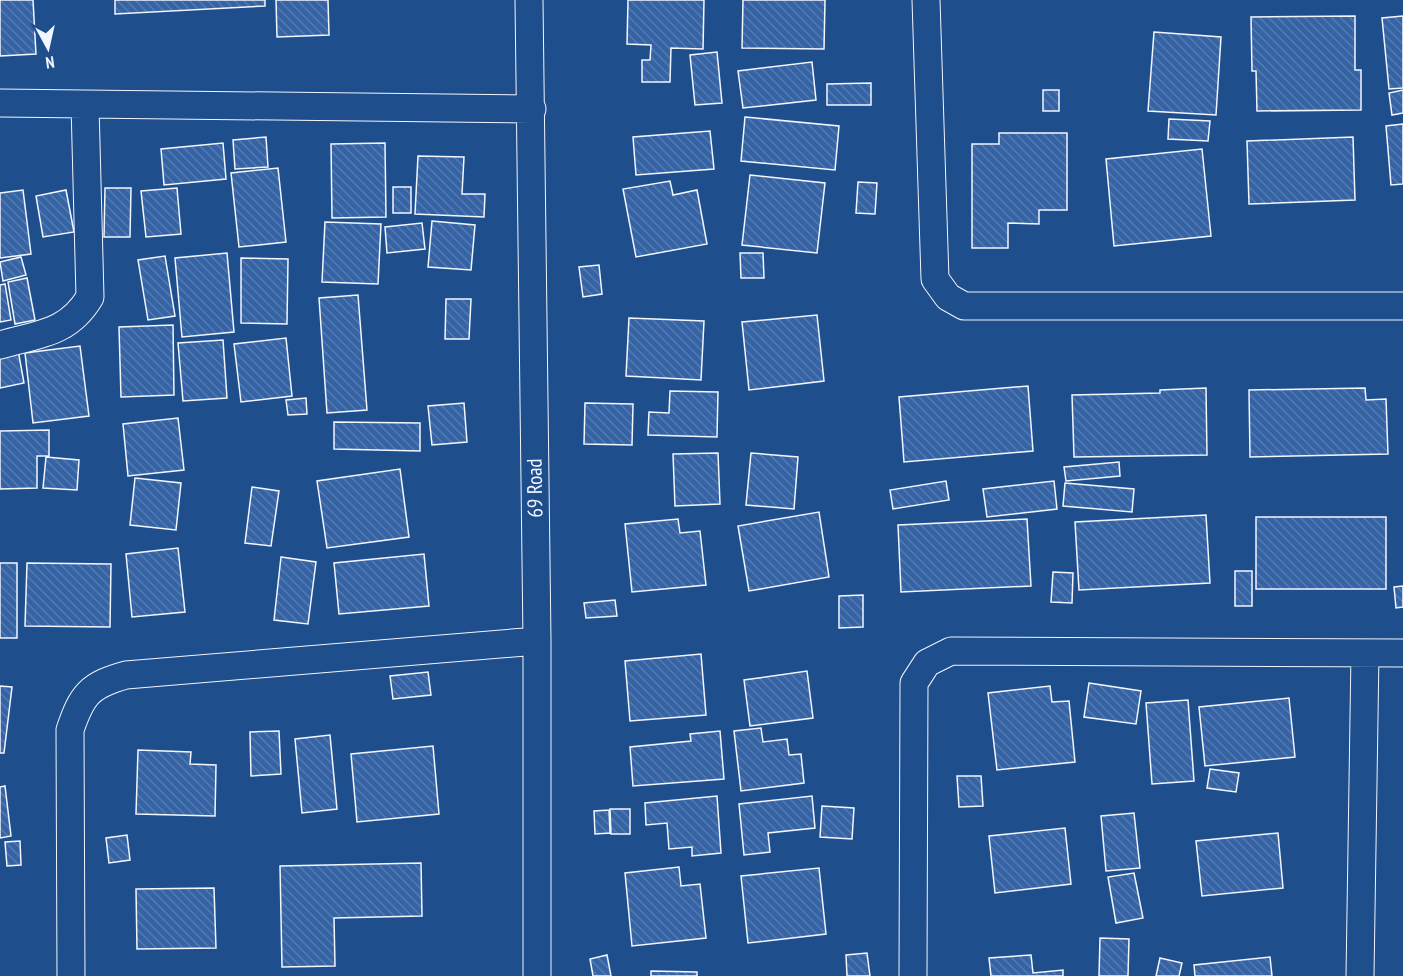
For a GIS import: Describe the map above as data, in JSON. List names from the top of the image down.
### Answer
{
  "streets": {
    "street": ["69 Road"]
  },
  "north": "bottom"
}
